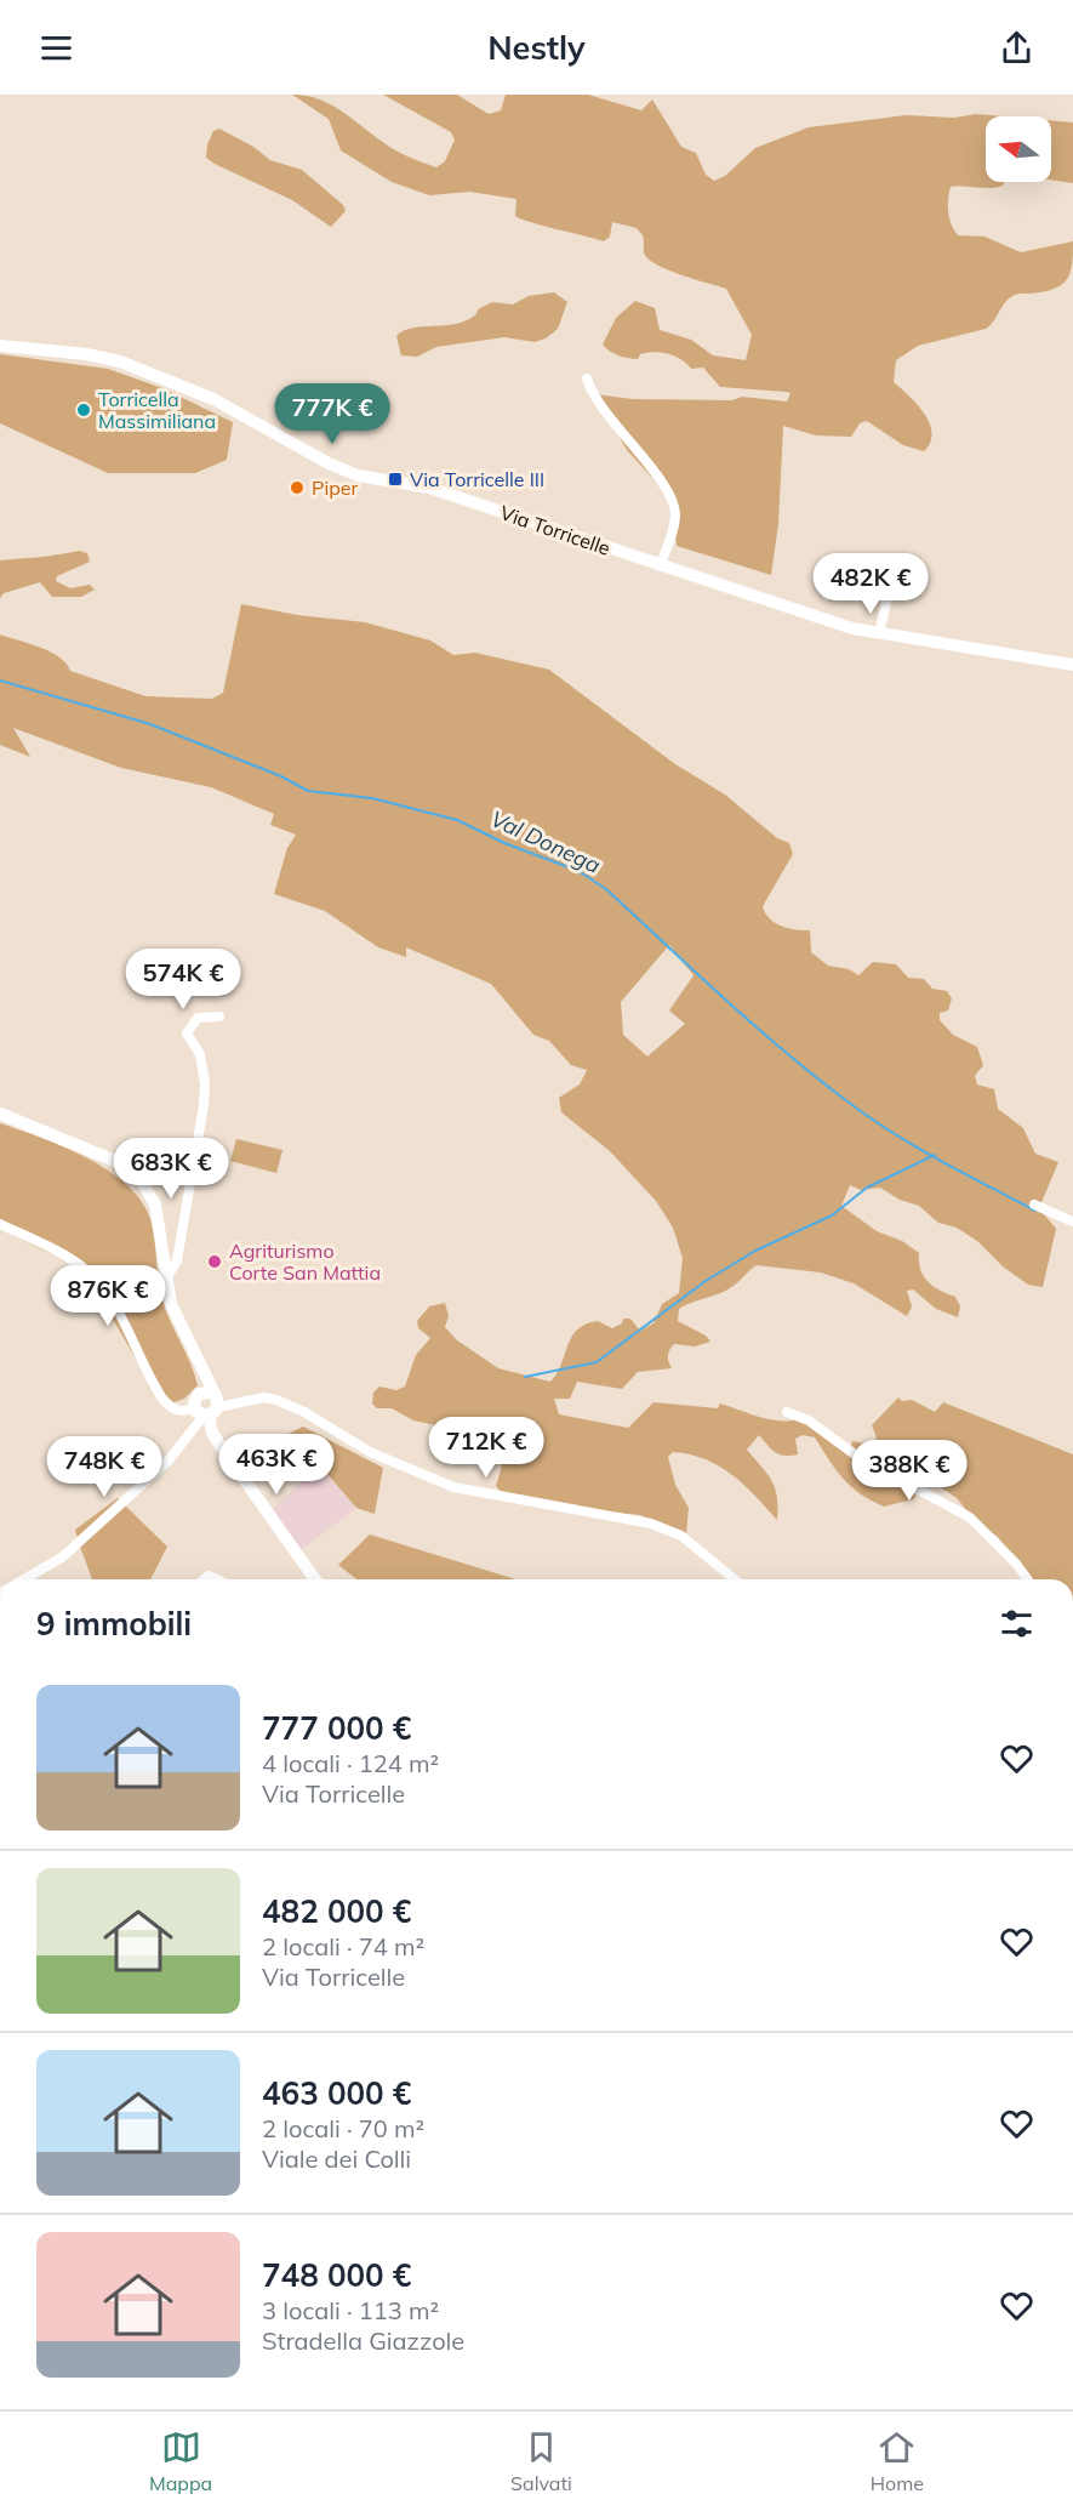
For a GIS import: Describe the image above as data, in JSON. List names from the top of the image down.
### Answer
{
  "streets": {
    "street": ["Via Torricelle"]
  },
  "water": ["Val Donega"],
  "places": {
    "other": ["Torricella Massimiliana", "Piper", "Agriturismo Corte San Mattia"],
    "transit": ["Via Torricelle III"]
  },
  "north": "left",
  "page": {
    "header": "Nestly",
    "price": [
      "777K €",
      "482K €",
      "574K €",
      "683K €",
      "876K €",
      "712K €",
      "463K €",
      "748K €",
      "388K €"
    ],
    "heading": "9 immobili",
    "list": [
      {
        "name": "777 000 €",
        "note": "4 locali · 124 m² · Via Torricelle"
      },
      {
        "name": "482 000 €",
        "note": "2 locali · 74 m² · Via Torricelle"
      },
      {
        "name": "463 000 €",
        "note": "2 locali · 70 m² · Viale dei Colli"
      },
      {
        "name": "748 000 €",
        "note": "3 locali · 113 m² · Stradella Giazzole"
      }
    ],
    "tabs": ["Mappa", "Salvati", "Home"]
  }
}
